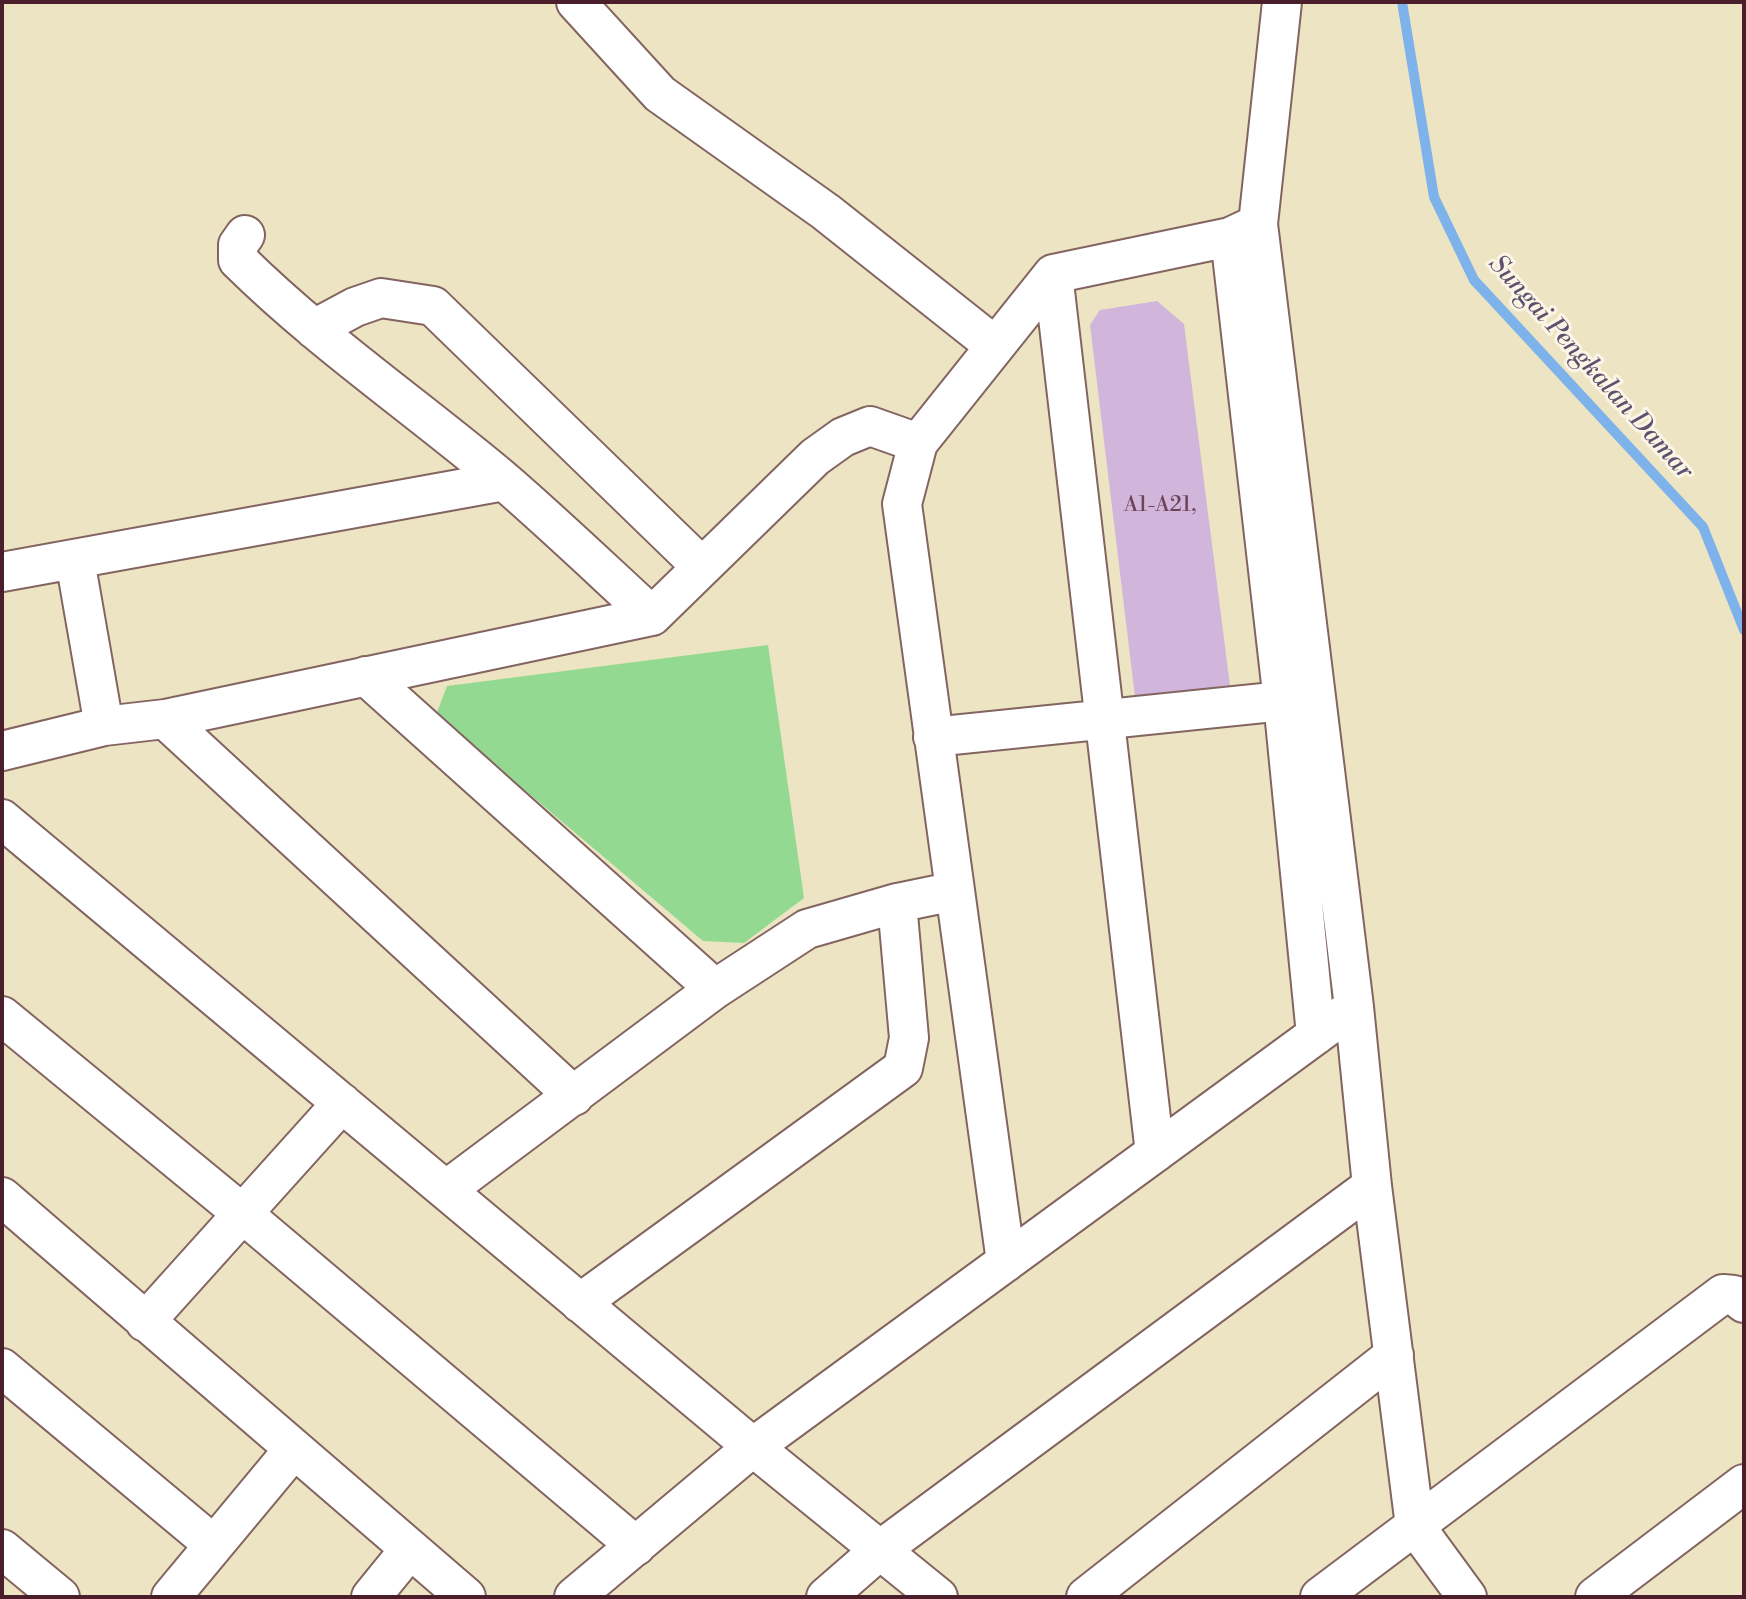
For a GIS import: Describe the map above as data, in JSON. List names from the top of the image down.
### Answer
{
  "water": ["Sungai Pengkalan Damar"],
  "house_numbers": ["A1-A21,"]
}
